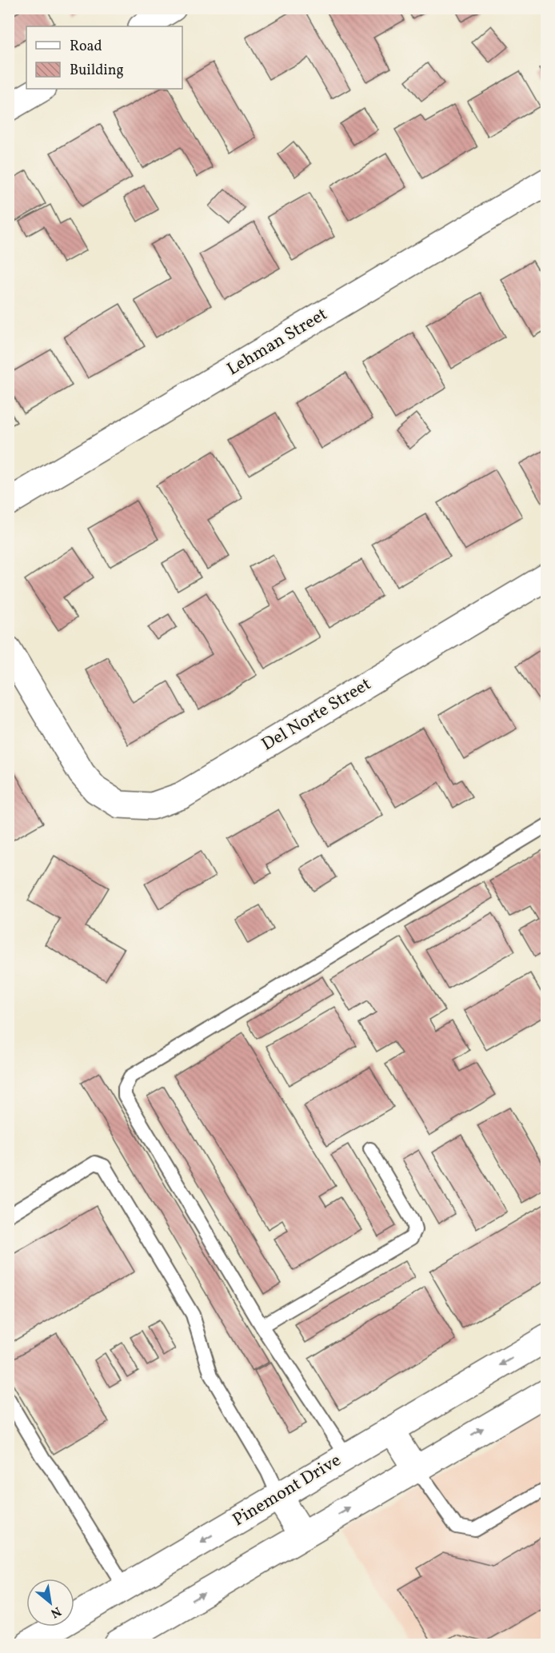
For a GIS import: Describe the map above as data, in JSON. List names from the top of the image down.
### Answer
{
  "streets": {
    "street": ["Lehman Street", "Del Norte Street", "Pinemont Drive"]
  },
  "legend": ["Road", "Building"],
  "north": "bottom right"
}
